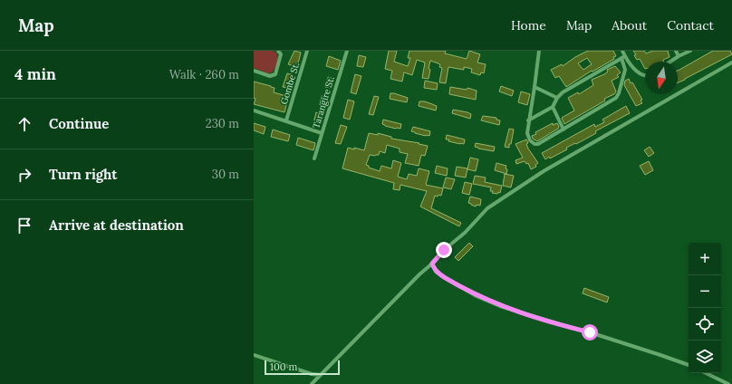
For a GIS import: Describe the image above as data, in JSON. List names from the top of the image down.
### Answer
{
  "streets": {
    "street": ["Gombe St.", "Tarangire St."]
  },
  "scale_bar": "100 m",
  "north": "bottom",
  "page": {
    "header": "Map",
    "nav": [
      "Home",
      "Map",
      "About",
      "Contact"
    ],
    "heading": ["4 min", "Walk · 260 m"],
    "list": [
      ["Continue", "230 m"],
      ["Turn right", "30 m"],
      "Arrive at destination"
    ],
    "map_buttons": ["+", "−"],
    "scale": "100 m"
  }
}
